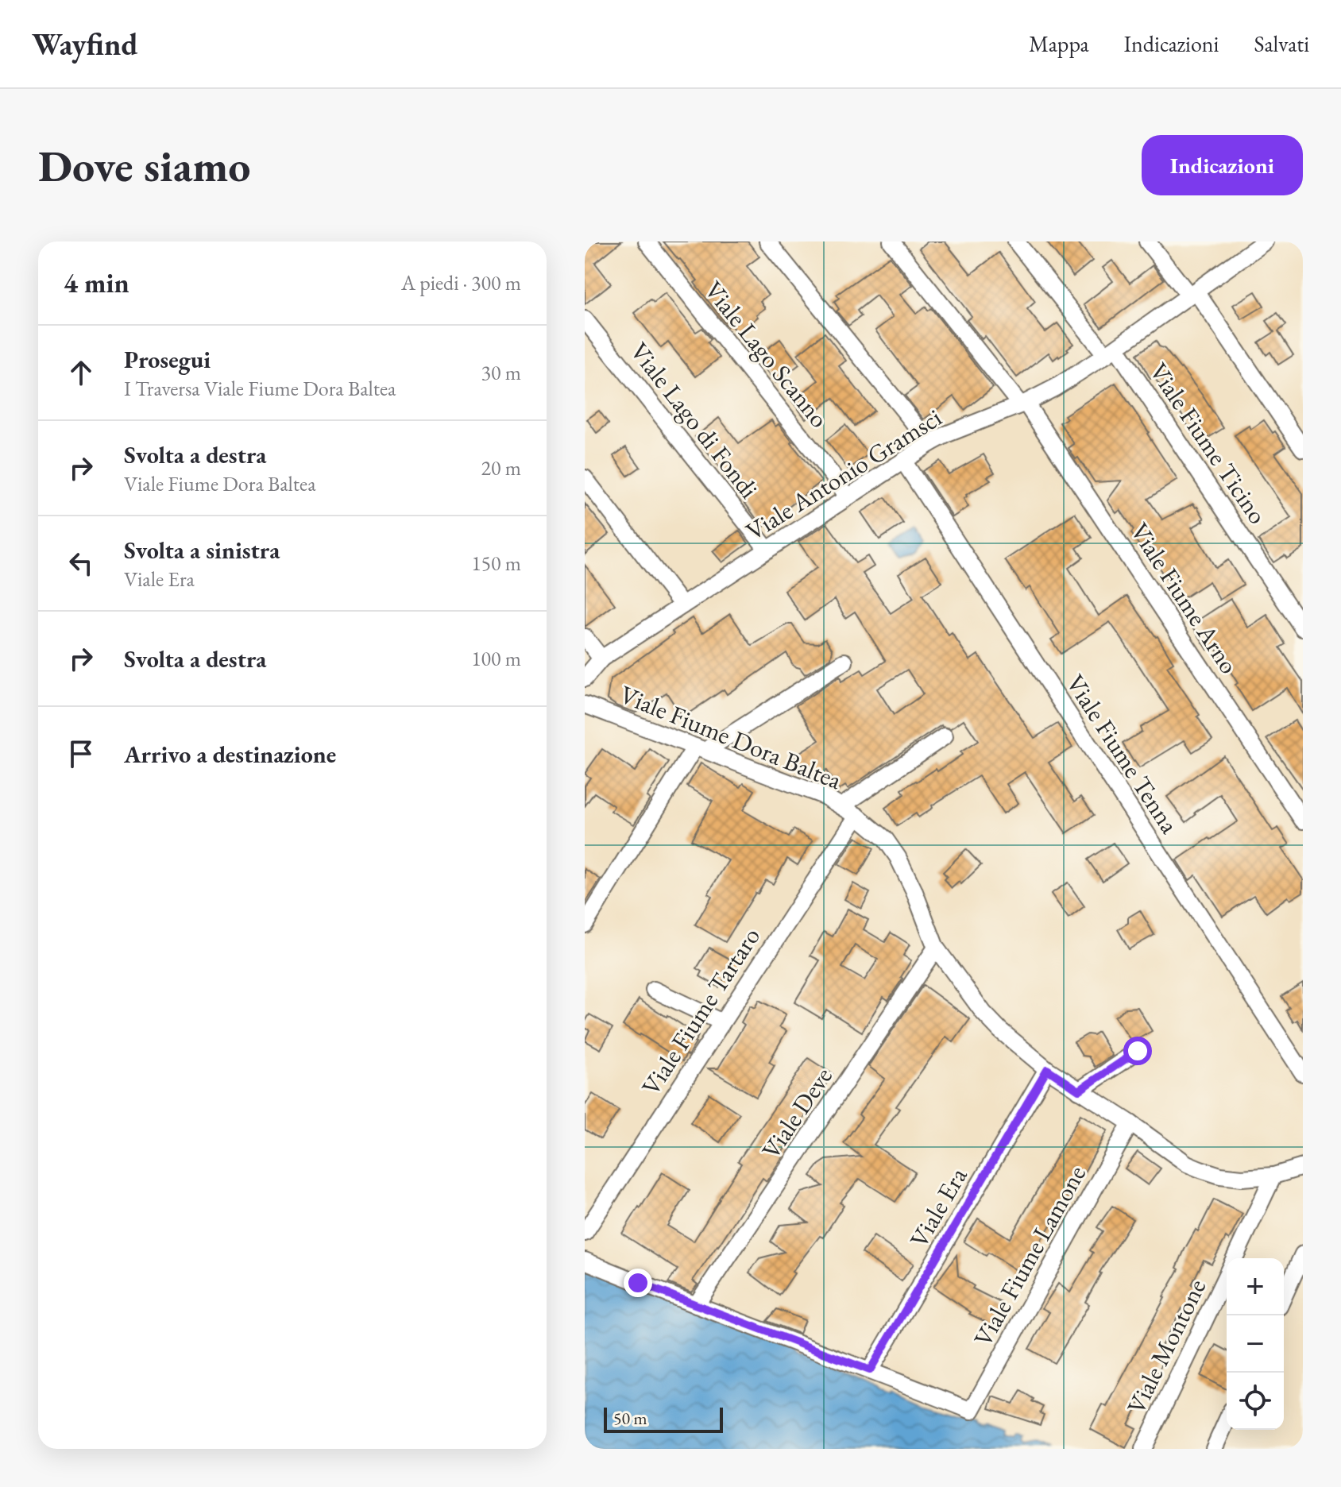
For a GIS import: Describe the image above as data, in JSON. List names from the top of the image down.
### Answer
{
  "streets": {
    "street": [
      "Viale Lago Scanno",
      "Viale Lago di Fondi",
      "Viale Fiume Ticino",
      "Viale Antonio Gramsci",
      "Viale Fiume Arno",
      "Viale Fiume Dora Baltea",
      "Viale Fiume Tenna",
      "Viale Fiume Tartaro",
      "Viale Deve",
      "Viale Era",
      "Viale Fiume Lamone",
      "Viale Montone"
    ]
  },
  "crossings": [
    ["Viale Lago Scanno", "Viale Antonio Gramsci"],
    ["Viale Lago di Fondi", "Viale Antonio Gramsci"],
    ["Viale Fiume Ticino", "Viale Antonio Gramsci"],
    ["Viale Antonio Gramsci", "Viale Fiume Arno"],
    ["Viale Antonio Gramsci", "Viale Fiume Tenna"],
    ["Viale Fiume Dora Baltea", "Viale Fiume Tartaro"],
    ["Viale Fiume Dora Baltea", "Viale Deve"],
    ["Viale Fiume Dora Baltea", "Viale Era"],
    ["Viale Fiume Dora Baltea", "Viale Fiume Lamone"],
    ["Viale Fiume Dora Baltea", "Viale Montone"],
    ["Viale Era", "Viale Fiume Lamone"]
  ],
  "scale_bar": "50 m",
  "page": {
    "header": "Wayfind",
    "nav": ["Mappa", "Indicazioni", "Salvati"],
    "buttons": "Indicazioni",
    "title": "Dove siamo",
    "heading": ["4 min", "A piedi · 300 m"],
    "list": [
      ["Prosegui", "I Traversa Viale Fiume Dora Baltea", "30 m"],
      ["Svolta a destra", "Viale Fiume Dora Baltea", "20 m"],
      ["Svolta a sinistra", "Viale Era", "150 m"],
      ["Svolta a destra", "100 m"],
      "Arrivo a destinazione"
    ],
    "map_buttons": ["+", "−"],
    "scale": "50 m"
  }
}
